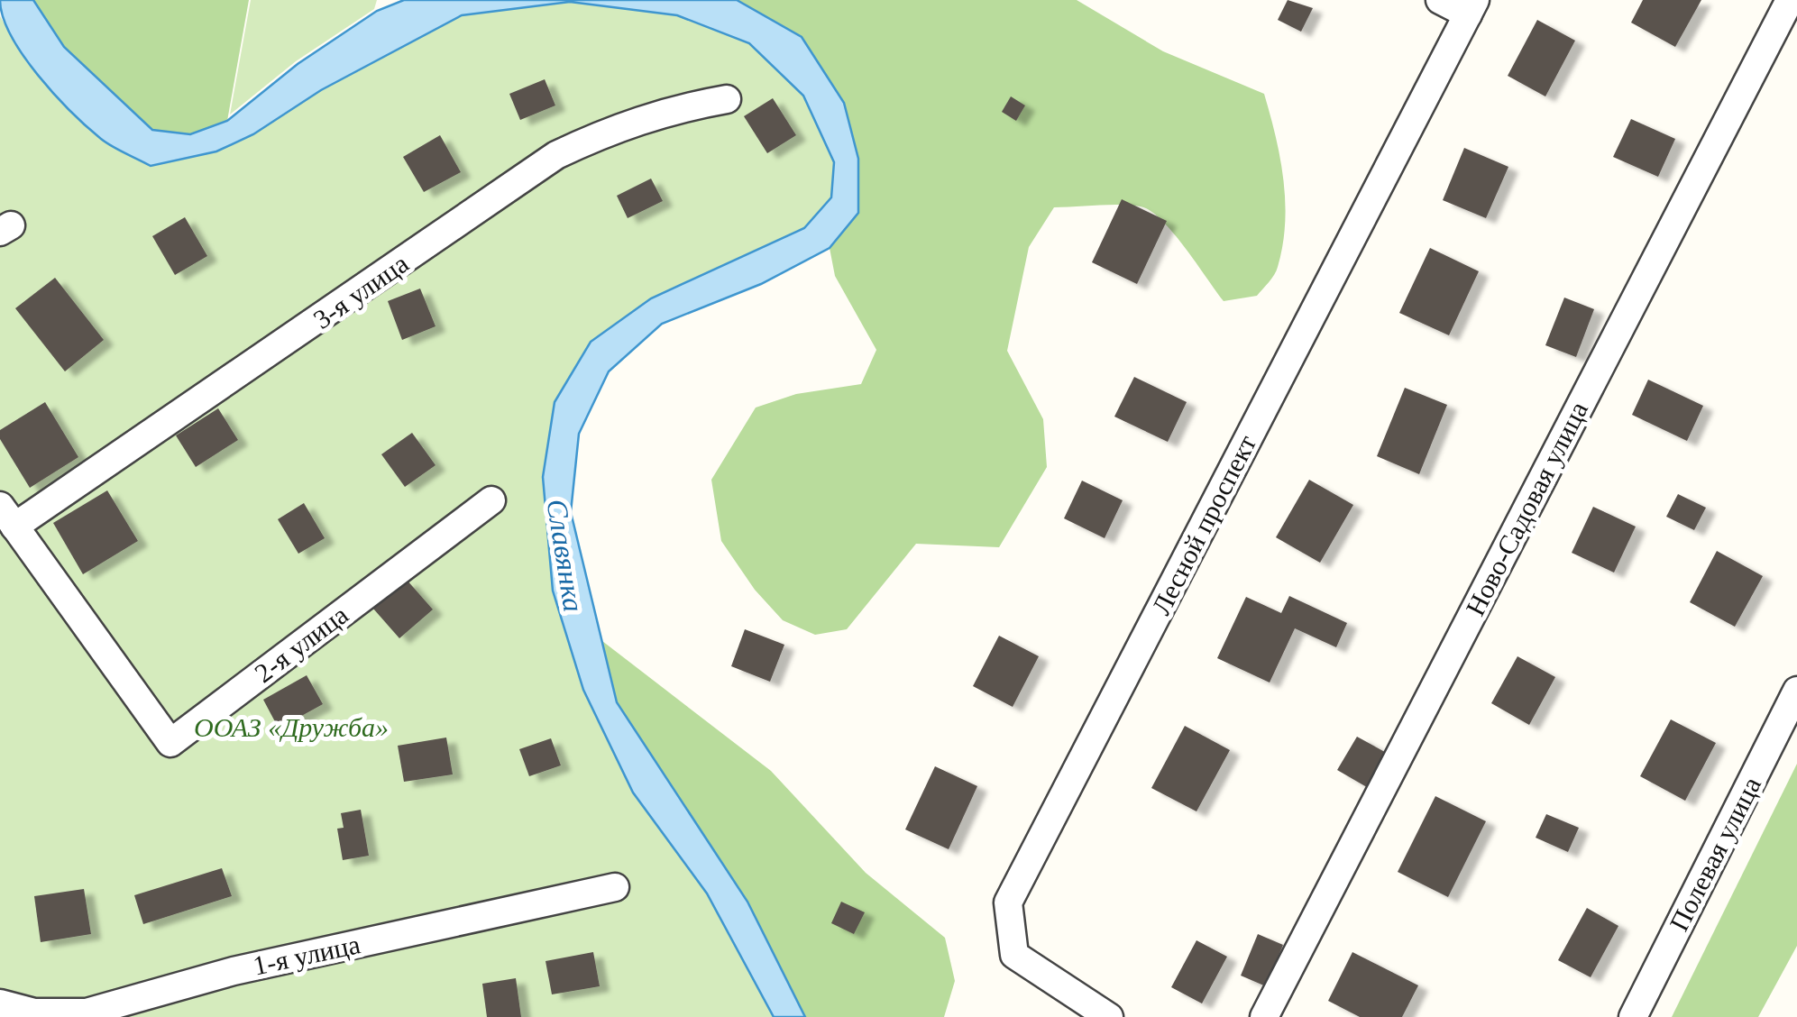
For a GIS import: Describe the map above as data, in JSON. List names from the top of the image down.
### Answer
{
  "streets": {
    "street": [
      "3-я улица",
      "Ново-Садовая улица",
      "Лесной проспект",
      "2-я улица",
      "Полевая улица",
      "1-я улица"
    ]
  },
  "crossings": [
    ["3-я улица", "2-я улица"]
  ],
  "water": ["Славянка"],
  "parks": ["ООАЗ «Дружба»"]
}
